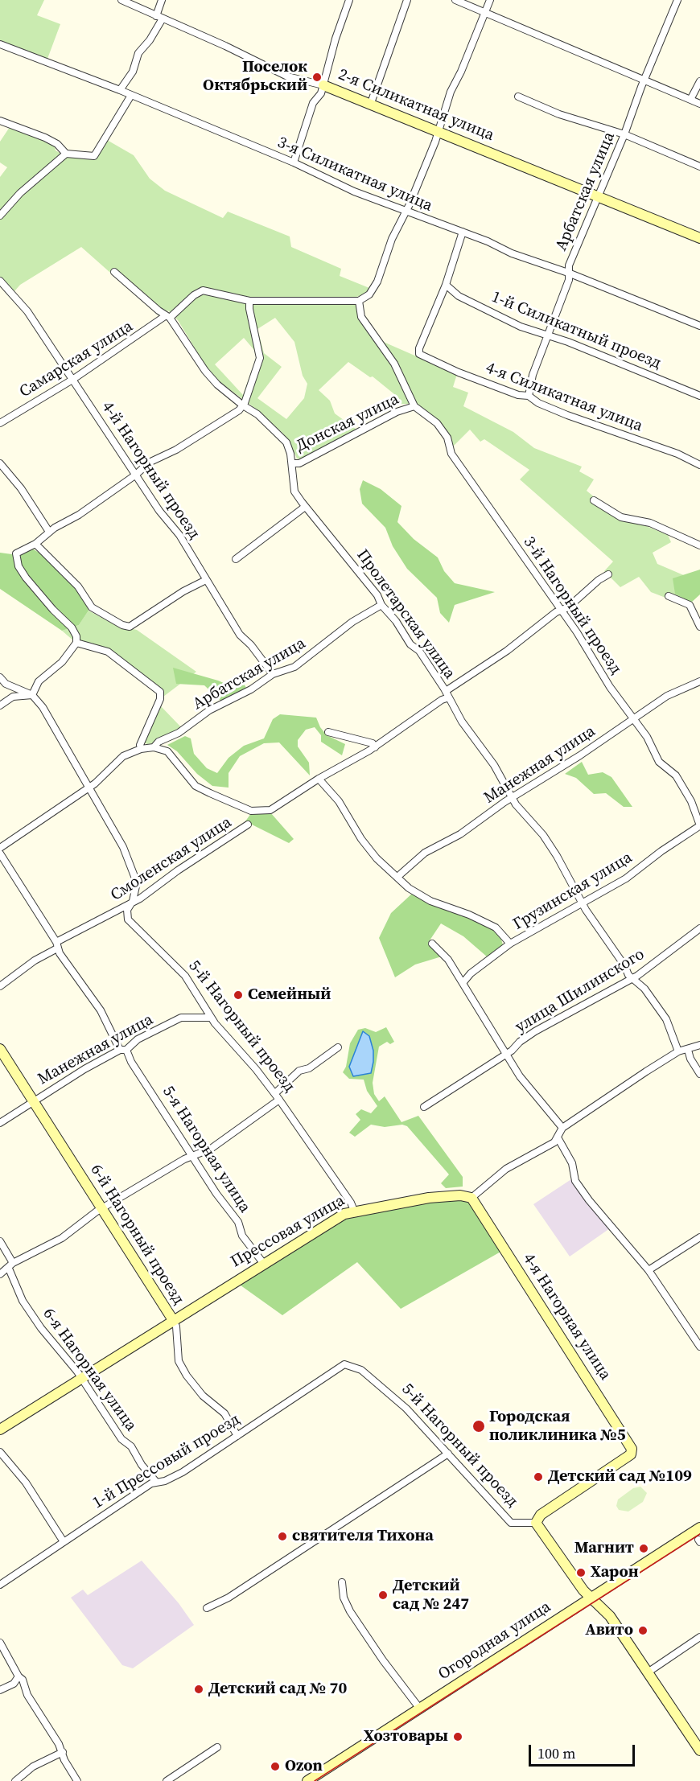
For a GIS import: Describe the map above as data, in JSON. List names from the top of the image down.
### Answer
{
  "streets": {
    "street": [
      "2-я Силикатная улица",
      "3-я Силикатная улица",
      "Арбатская улица",
      "1-й Силикатный проезд",
      "Самарская улица",
      "4-я Силикатная улица",
      "Донская улица",
      "4-й Нагорный проезд",
      "3-й Нагорный проезд",
      "Пролетарская улица",
      "Манежная улица",
      "Смоленская улица",
      "Грузинская улица",
      "улица Шилинского",
      "5-й Нагорный проезд",
      "5-я Нагорная улица",
      "Прессовая улица",
      "6-й Нагорный проезд",
      "4-я Нагорная улица",
      "6-я Нагорная улица",
      "1-й Прессовый проезд",
      "Огородная улица"
    ]
  },
  "crossings": [
    ["2-я Силикатная улица", "Арбатская улица"],
    ["3-я Силикатная улица", "Арбатская улица"],
    ["Арбатская улица", "1-й Силикатный проезд"],
    ["Арбатская улица", "4-я Силикатная улица"],
    ["Арбатская улица", "4-й Нагорный проезд"],
    ["Арбатская улица", "Пролетарская улица"],
    ["1-й Силикатный проезд", "4-я Силикатная улица"],
    ["Самарская улица", "4-й Нагорный проезд"],
    ["Самарская улица", "Пролетарская улица"],
    ["Донская улица", "3-й Нагорный проезд"],
    ["Донская улица", "Пролетарская улица"],
    ["3-й Нагорный проезд", "Манежная улица"],
    ["3-й Нагорный проезд", "Грузинская улица"],
    ["Пролетарская улица", "Манежная улица"],
    ["Пролетарская улица", "Грузинская улица"],
    ["Пролетарская улица", "улица Шилинского"],
    ["Манежная улица", "5-й Нагорный проезд"],
    ["Манежная улица", "5-я Нагорная улица"],
    ["Манежная улица", "6-й Нагорный проезд"],
    ["Смоленская улица", "5-й Нагорный проезд"],
    ["Смоленская улица", "5-я Нагорная улица"],
    ["5-й Нагорный проезд", "Прессовая улица"],
    ["5-й Нагорный проезд", "4-я Нагорная улица"],
    ["5-й Нагорный проезд", "1-й Прессовый проезд"],
    ["5-я Нагорная улица", "Прессовая улица"],
    ["Прессовая улица", "6-й Нагорный проезд"],
    ["Прессовая улица", "4-я Нагорная улица"],
    ["Прессовая улица", "6-я Нагорная улица"],
    ["6-й Нагорный проезд", "1-й Прессовый проезд"],
    ["6-я Нагорная улица", "1-й Прессовый проезд"]
  ],
  "places": [
    "Поселок Октябрьский",
    "Семейный",
    "Городская поликлиника №5",
    "Детский сад №109",
    "святителя Тихона",
    "Магнит",
    "Харон",
    "Детский сад № 247",
    "Авито",
    "Детский сад № 70",
    "Хозтовары",
    "Ozon"
  ],
  "scale_bar": "100 m"
}
